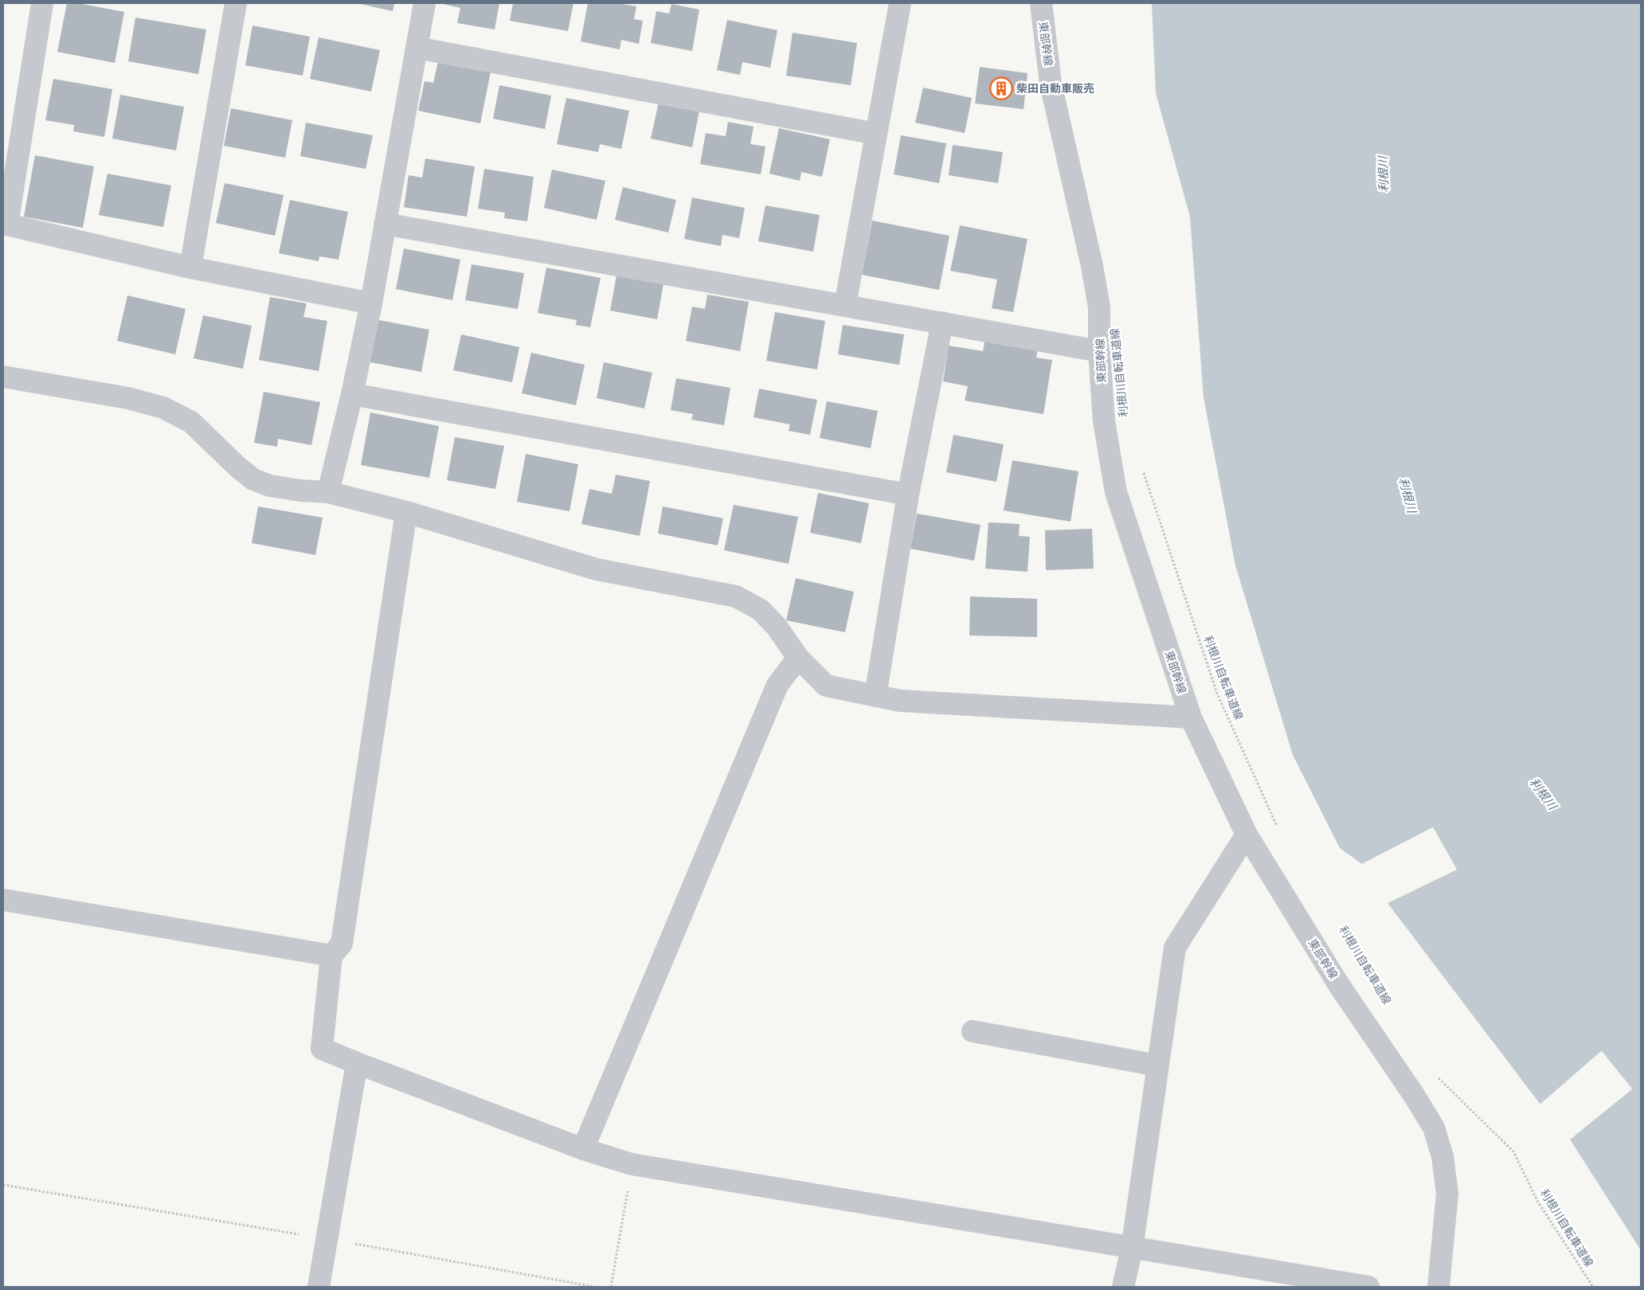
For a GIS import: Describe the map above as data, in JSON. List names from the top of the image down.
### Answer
{
  "streets": {
    "street": ["東部幹線"],
    "path": ["利根川自転車道線"]
  },
  "water": ["利根川"],
  "places": {
    "building": ["柴田自動車販売"]
  }
}
